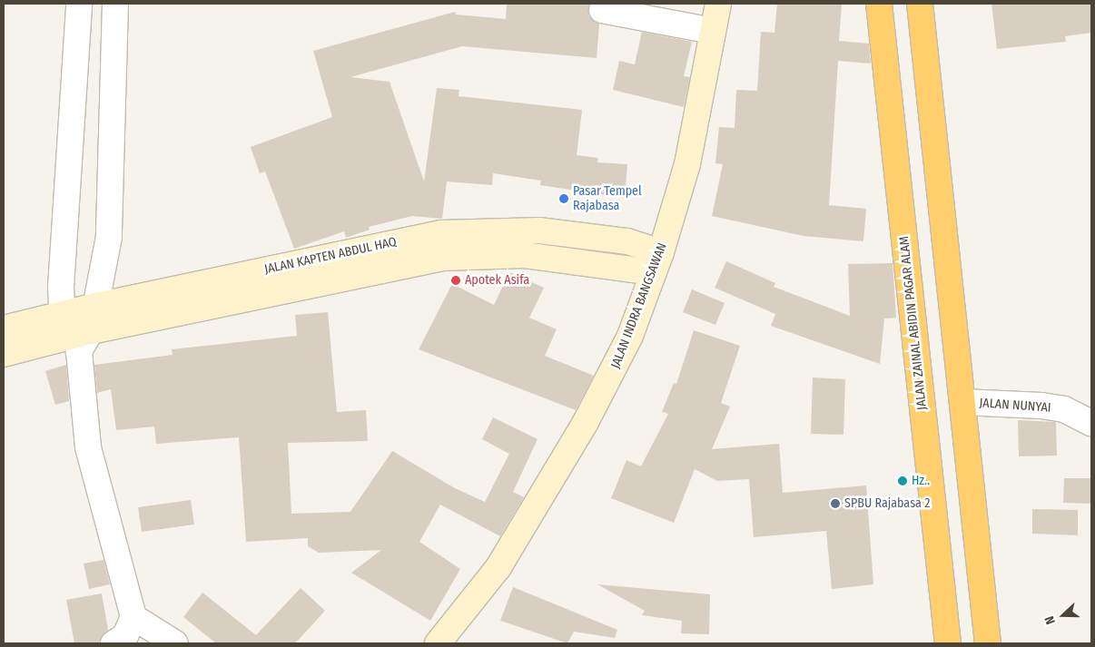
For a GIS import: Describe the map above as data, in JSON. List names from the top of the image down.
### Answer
{
  "streets": {
    "highway": ["JALAN ZAINAL ABIDIN PAGAR ALAM"],
    "street": ["JALAN KAPTEN ABDUL HAQ", "JALAN INDRA BANGSAWAN", "JALAN NUNYAI"]
  },
  "crossings": [
    ["JALAN KAPTEN ABDUL HAQ", "JALAN INDRA BANGSAWAN"]
  ],
  "places": [
    "Pasar Tempel Rajabasa",
    "Apotek Asifa",
    "Hz..",
    "SPBU Rajabasa 2"
  ],
  "north": "left"
}
